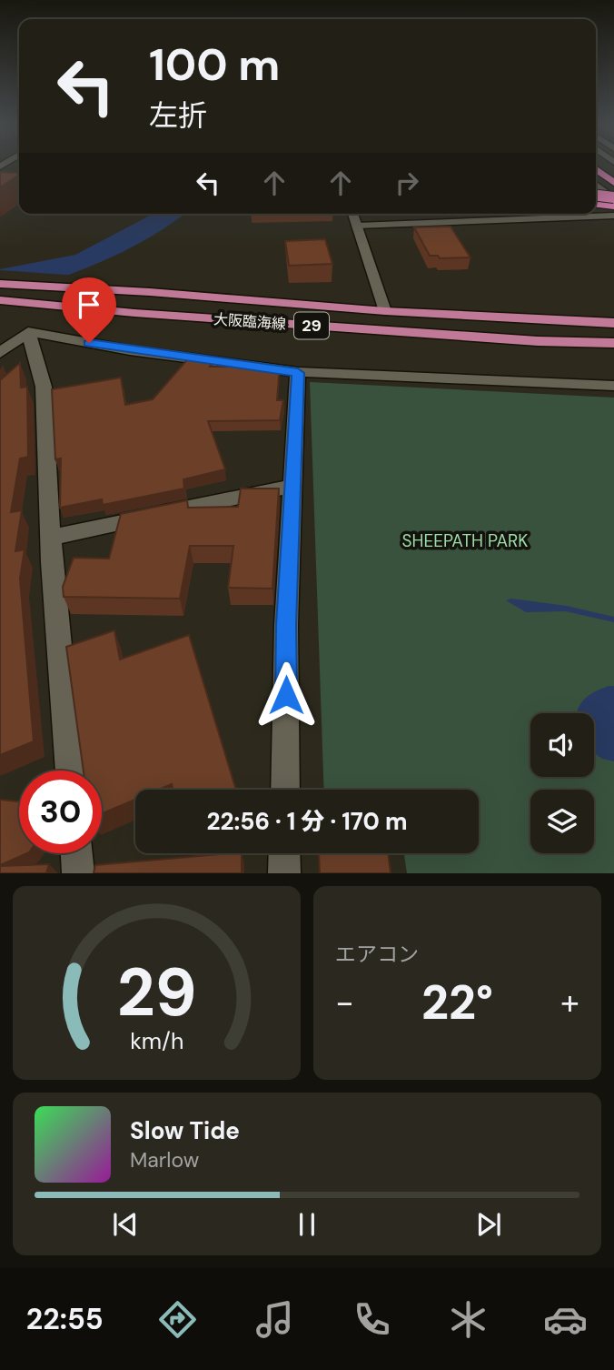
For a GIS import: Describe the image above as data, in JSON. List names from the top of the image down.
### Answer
{
  "streets": {
    "main road": ["大阪臨海線", "29"]
  },
  "parks": ["SHEEPATH PARK"],
  "page": {
    "turn": ["100 m", "左折"],
    "limit": "30",
    "trip": "22:56 · 1 分 · 170 m",
    "tile": "エアコン",
    "heat": ["−", "22°", "+"],
    "song": ["Slow Tide", "Marlow"],
    "tabs": "22:55",
    "gauge": ["29", "km/h"]
  }
}
